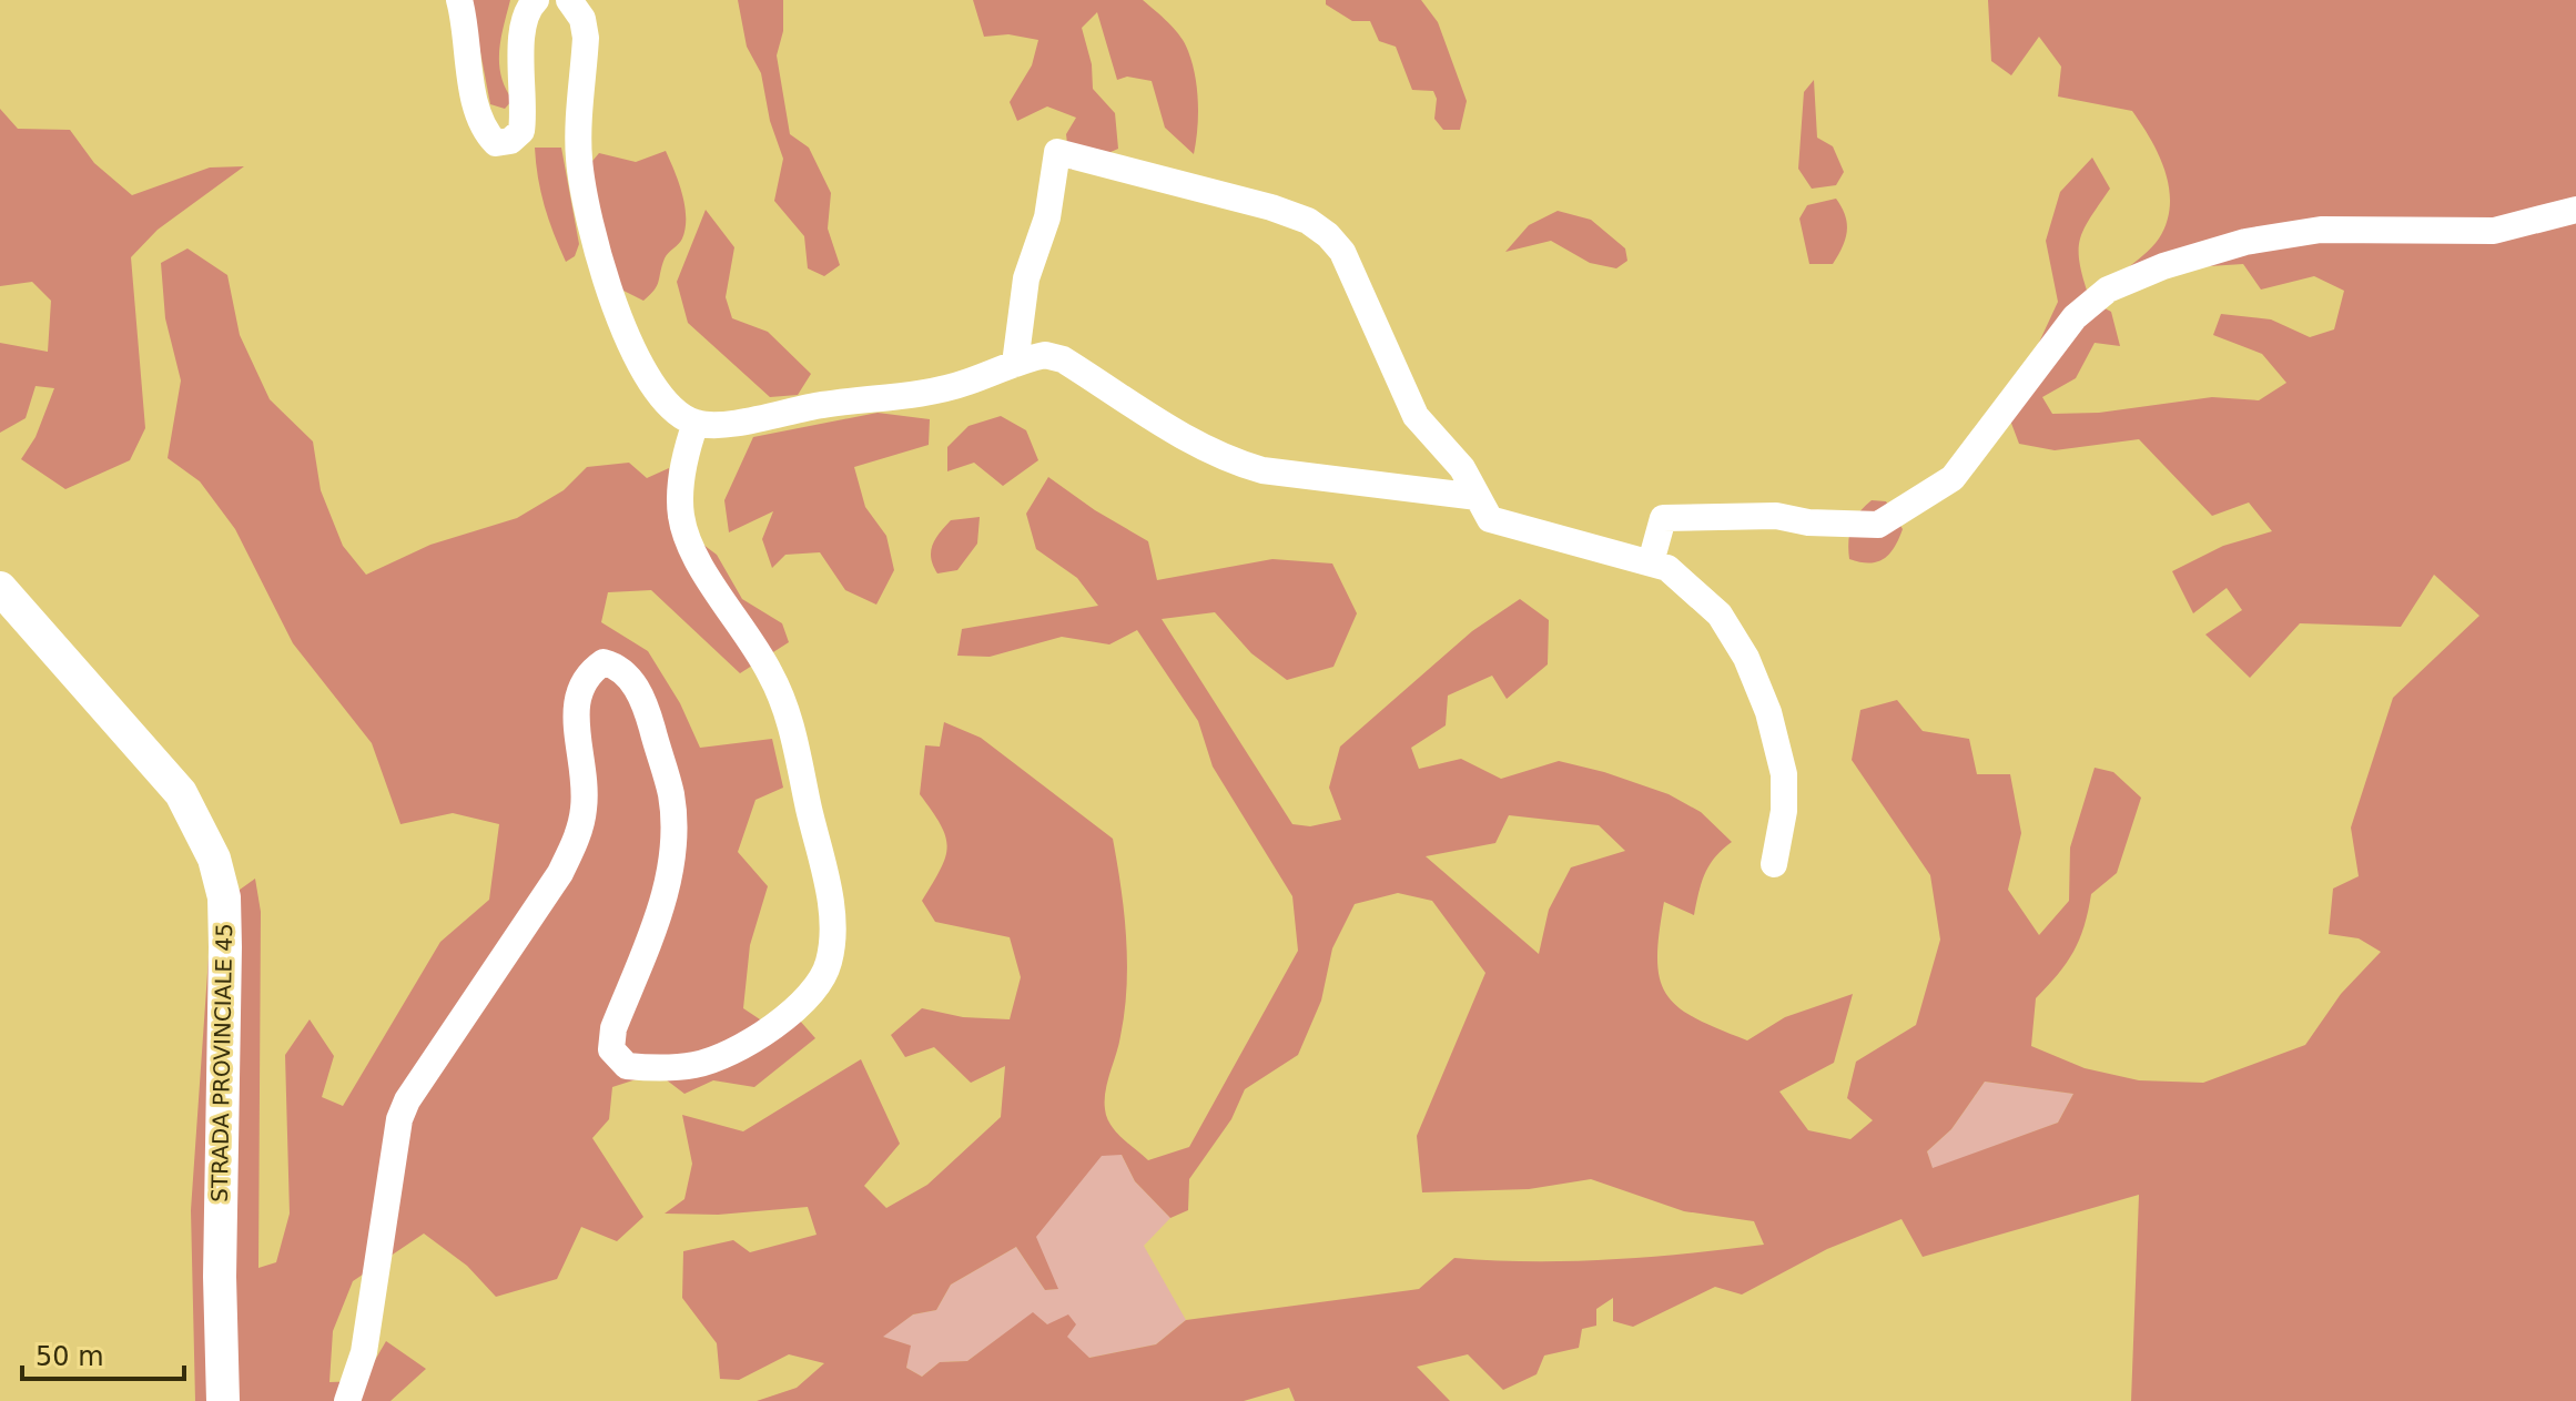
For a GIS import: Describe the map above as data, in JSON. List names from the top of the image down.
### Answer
{
  "streets": {
    "main road": ["STRADA PROVINCIALE 45"]
  },
  "scale_bar": "50 m"
}
